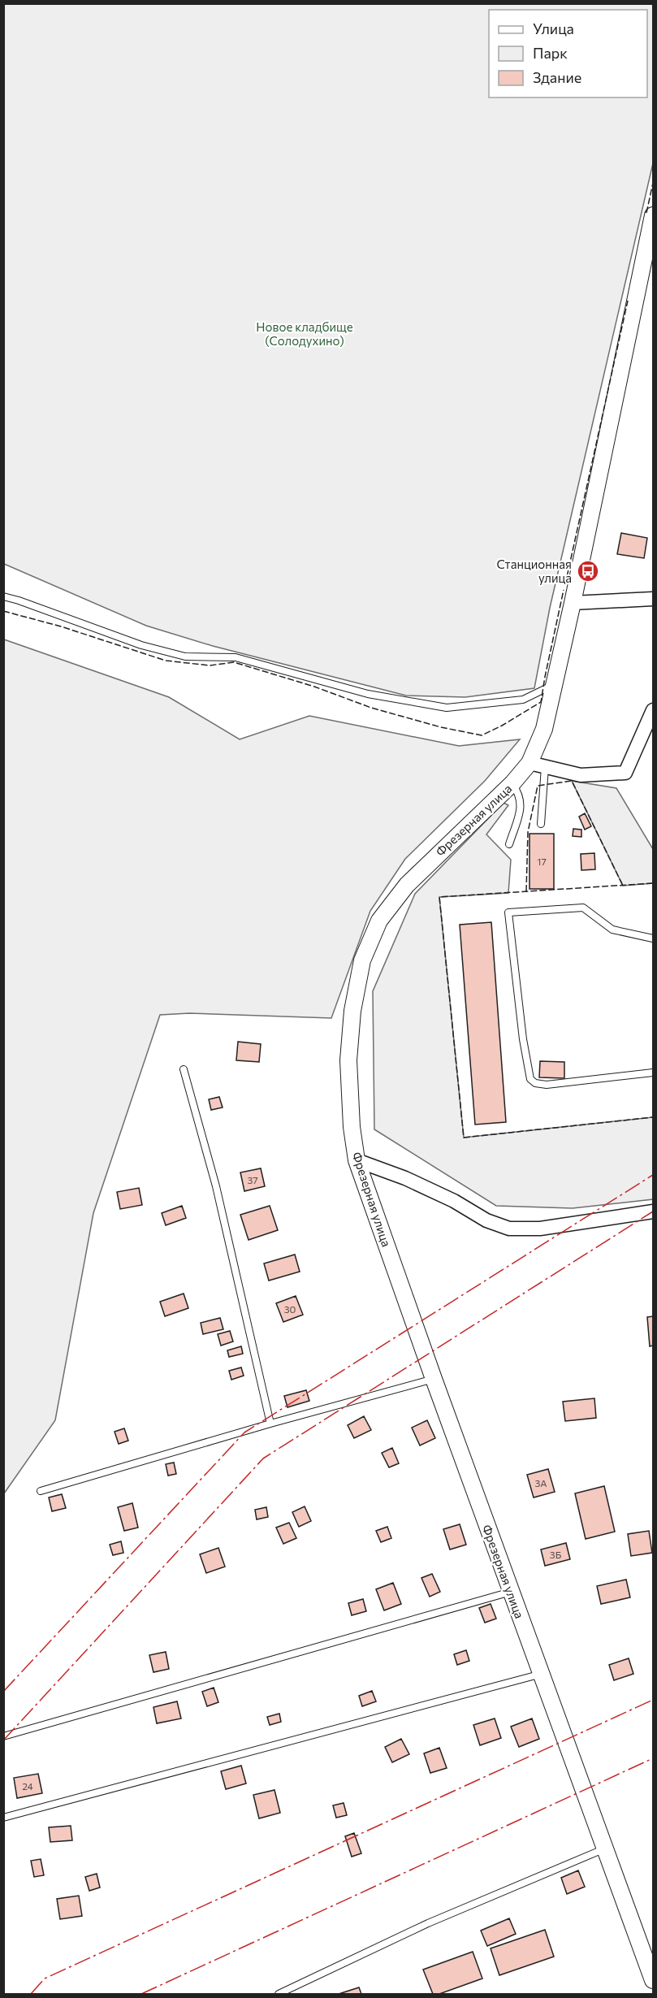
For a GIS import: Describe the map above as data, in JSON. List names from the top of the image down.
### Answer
{
  "streets": {
    "street": ["Фрезерная улица"]
  },
  "parks": ["Новое кладбище (Солодухино)"],
  "places": {
    "bus stop": ["Станционная улица"]
  },
  "house_numbers": [
    "17",
    "37",
    "30",
    "3А",
    "3Б",
    "24"
  ],
  "legend": ["Улица", "Парк", "Здание"]
}
